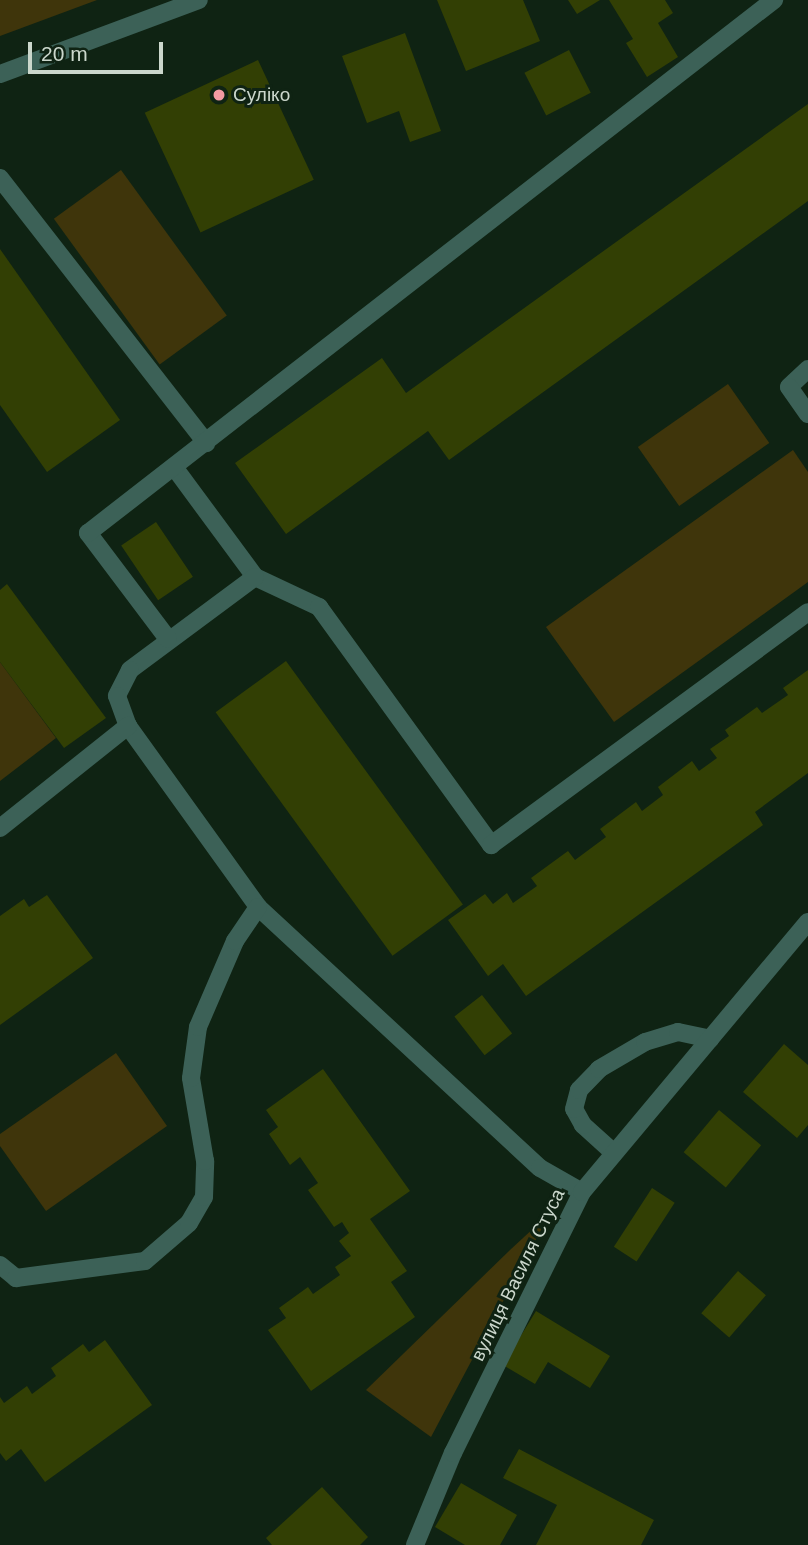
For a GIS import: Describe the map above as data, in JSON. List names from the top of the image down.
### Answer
{
  "streets": {
    "street": ["вулиця Василя Стуса"]
  },
  "places": ["Суліко"],
  "scale_bar": "20 m"
}
